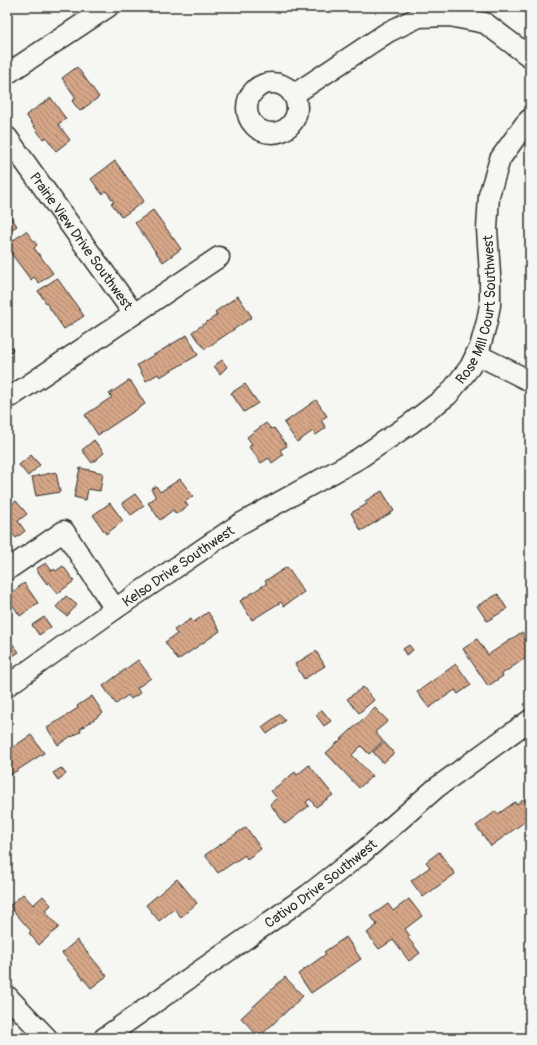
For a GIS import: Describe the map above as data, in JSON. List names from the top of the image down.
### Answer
{
  "streets": {
    "street": [
      "Prairie View Drive Southwest",
      "Rose Mill Court Southwest",
      "Kelso Drive Southwest",
      "Cativo Drive Southwest"
    ]
  },
  "crossings": [
    ["Rose Mill Court Southwest", "Kelso Drive Southwest"]
  ]
}
